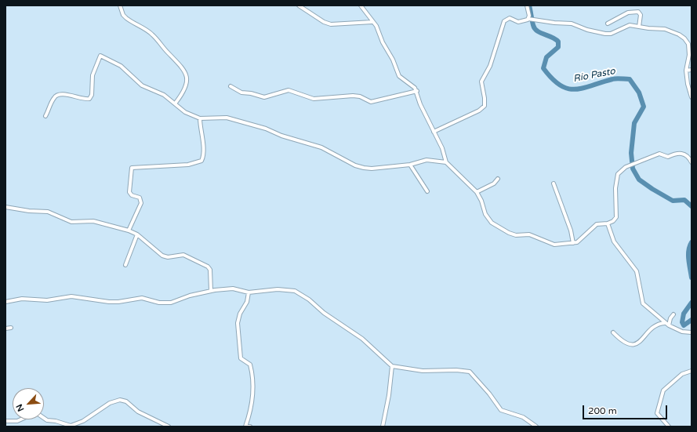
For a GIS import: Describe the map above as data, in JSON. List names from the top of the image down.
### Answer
{
  "water": ["Río Pasto"],
  "scale_bar": "200 m",
  "north": "bottom left"
}
